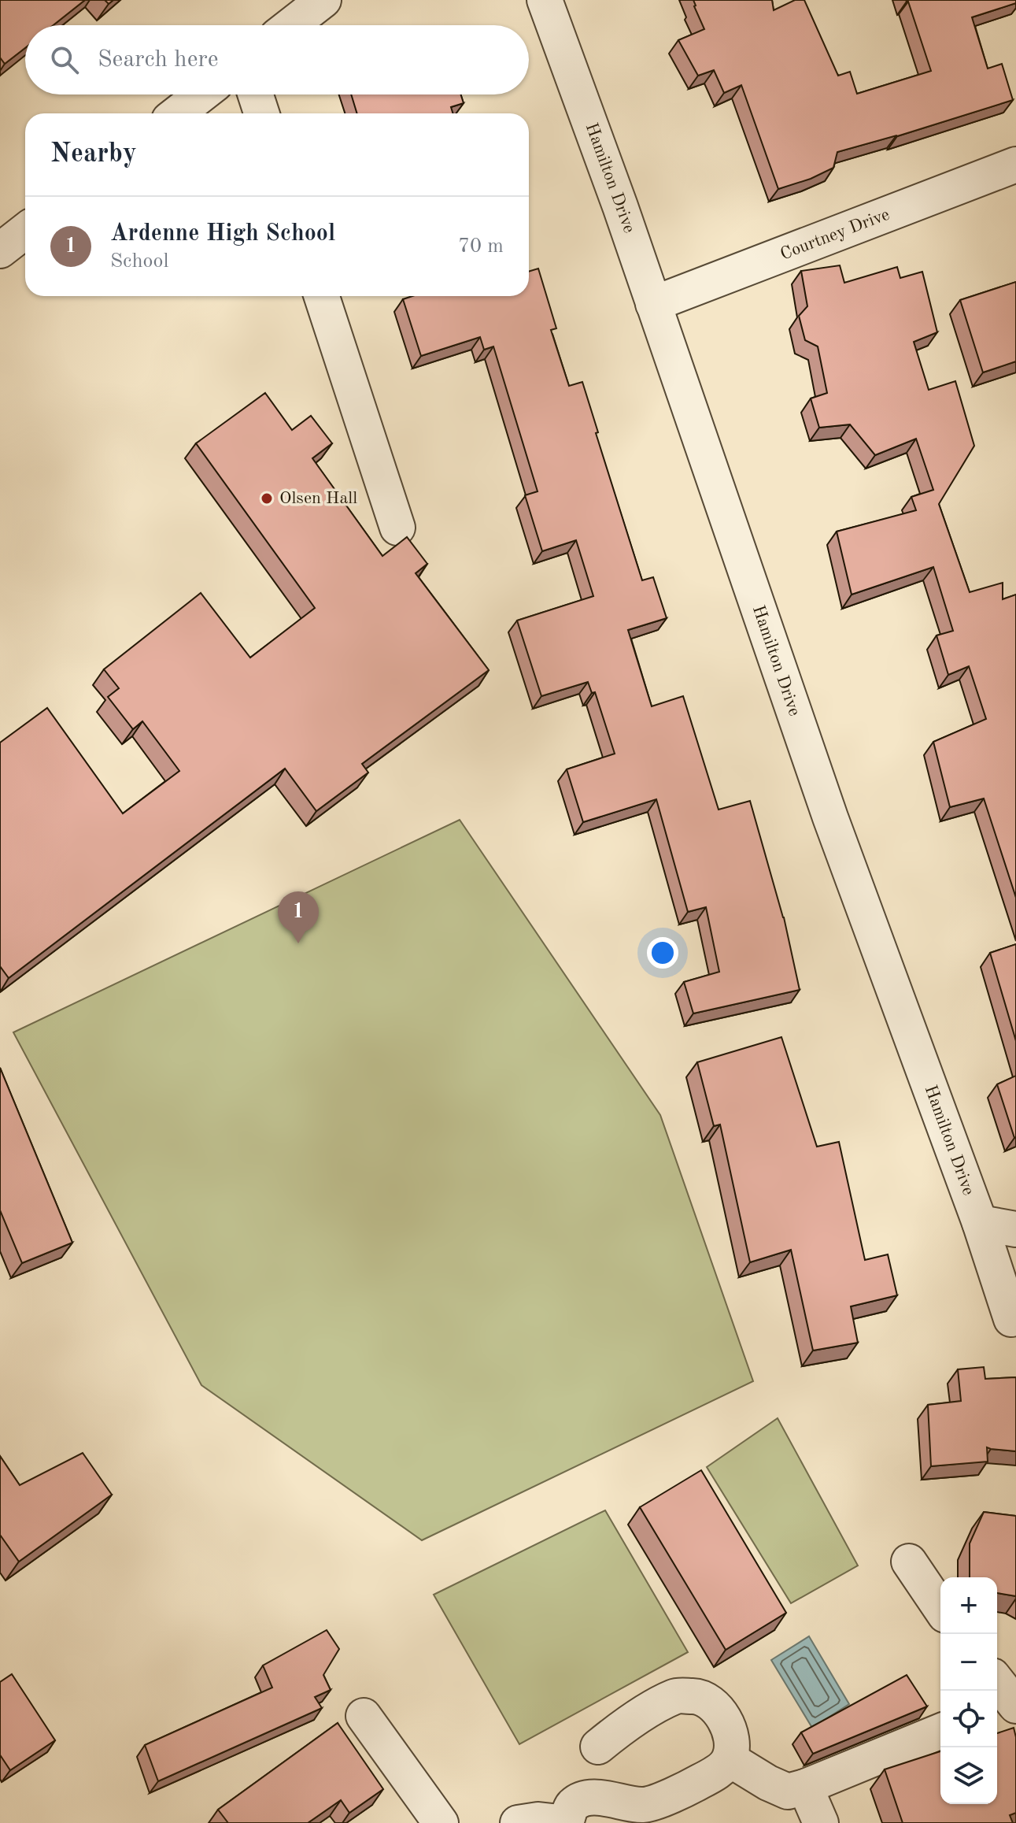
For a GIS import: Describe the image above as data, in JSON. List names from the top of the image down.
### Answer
{
  "streets": {
    "street": ["Hamilton Drive", "Courtney Drive"]
  },
  "crossings": [
    ["Hamilton Drive", "Courtney Drive"]
  ],
  "places": ["Olsen Hall"],
  "page": {
    "search": "Search here",
    "heading": "Nearby",
    "list": [
      {
        "mark": "1",
        "name": "Ardenne High School",
        "note": "School",
        "value": "70 m"
      }
    ],
    "pins": "1",
    "map_buttons": ["+", "−"]
  }
}
